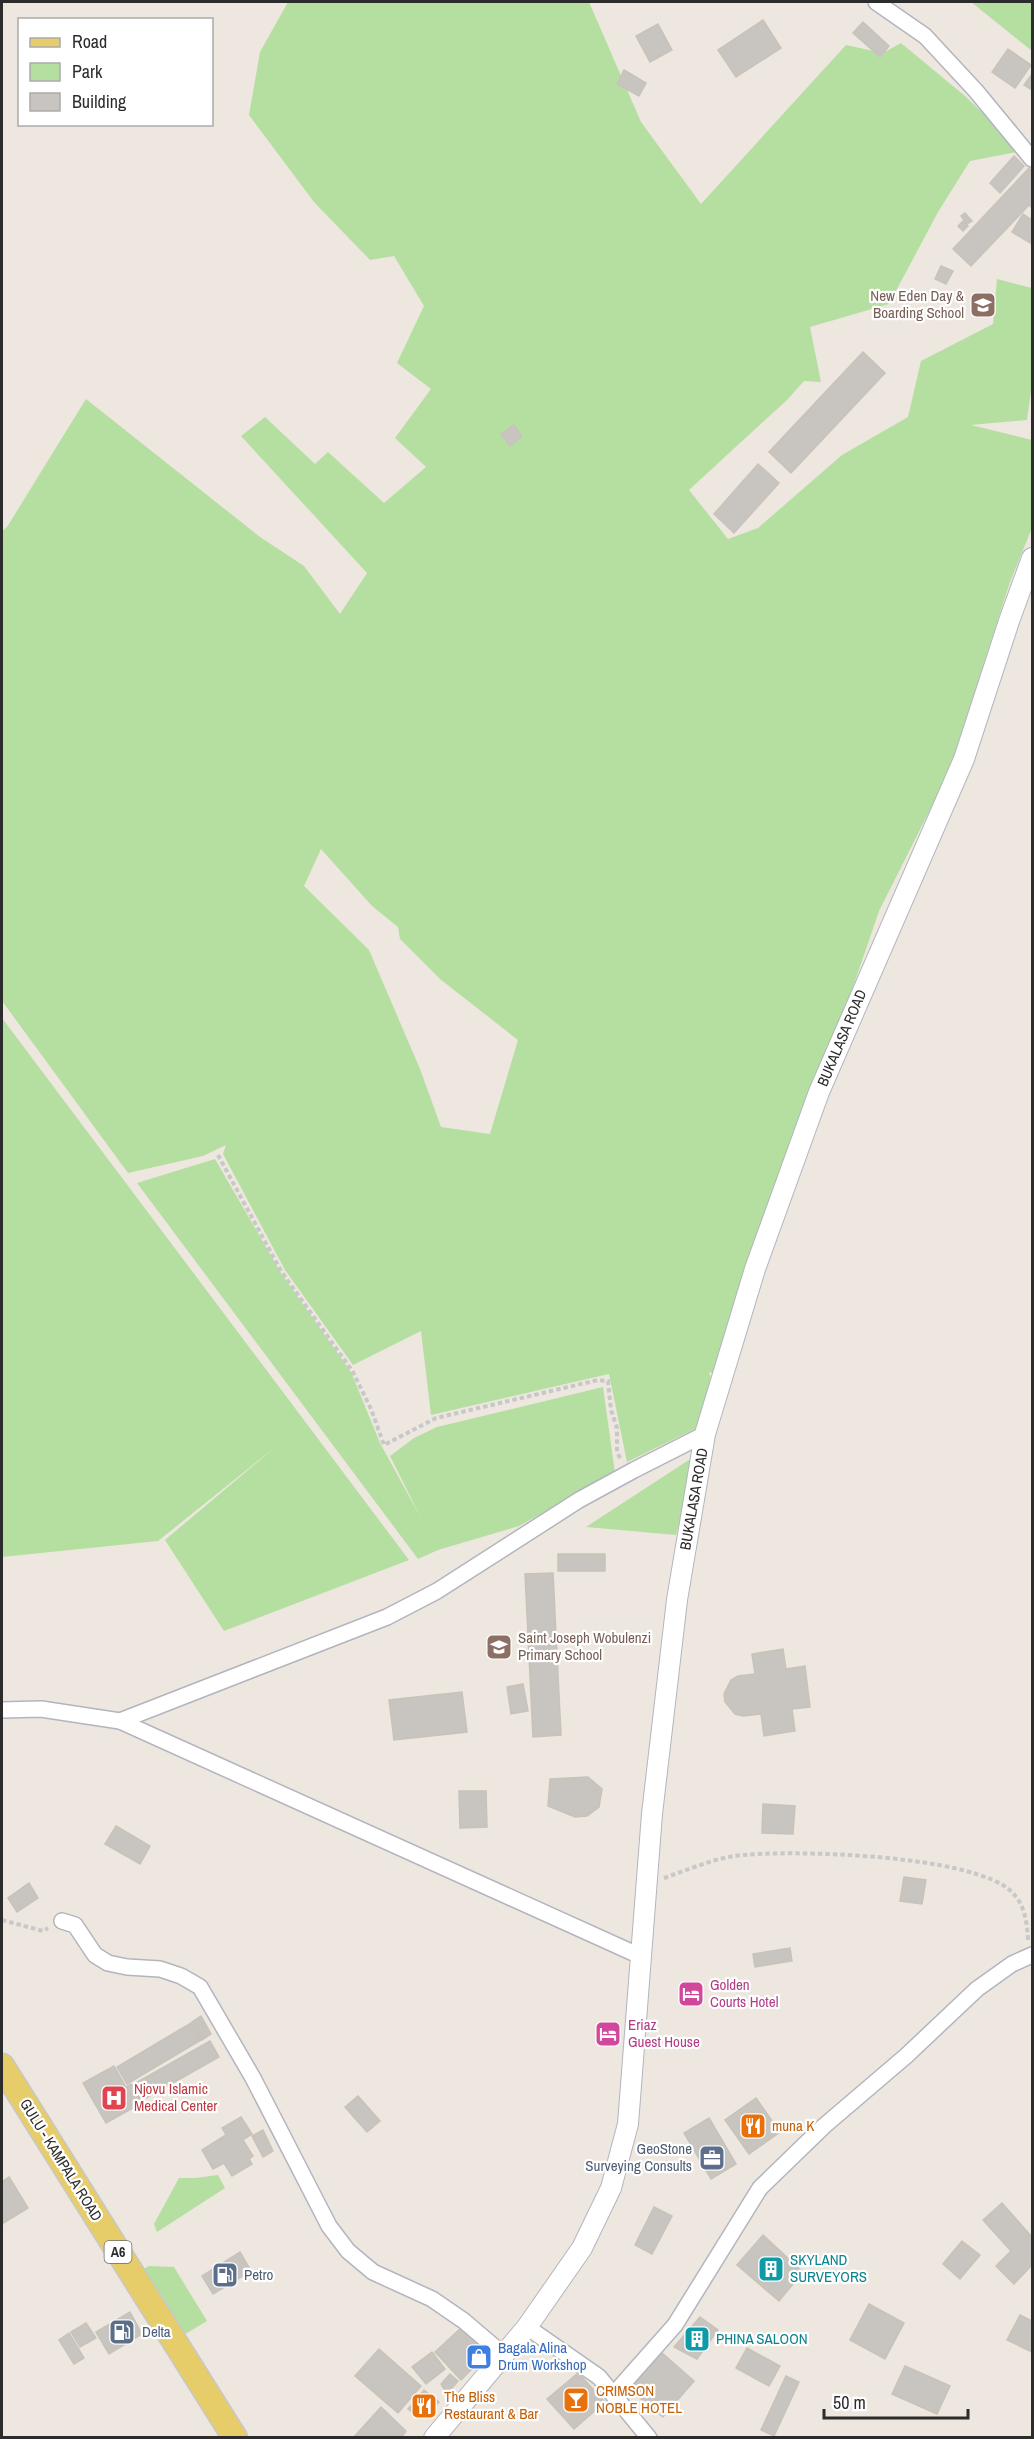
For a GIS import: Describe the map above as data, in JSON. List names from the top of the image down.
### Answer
{
  "streets": {
    "main road": ["GULU - KAMPALA ROAD", "A6"],
    "street": ["BUKALASA ROAD"]
  },
  "places": {
    "school or university": ["New Eden Day & Boarding School", "Saint Joseph Wobulenzi Primary School"],
    "hotel": ["Golden Courts Hotel", "Eriaz Guest House"],
    "hospital": ["Njovu Islamic Medical Center"],
    "restaurant": ["muna K", "The Bliss Restaurant & Bar"],
    "office": ["GeoStone Surveying Consults"],
    "building": ["SKYLAND SURVEYORS", "PHINA SALOON"],
    "fuel station": ["Petro", "Delta"],
    "shop": ["Bagala Alina Drum Workshop"],
    "bar": ["CRIMSON NOBLE HOTEL"]
  },
  "legend": ["Road", "Park", "Building"],
  "scale_bar": "50 m"
}
